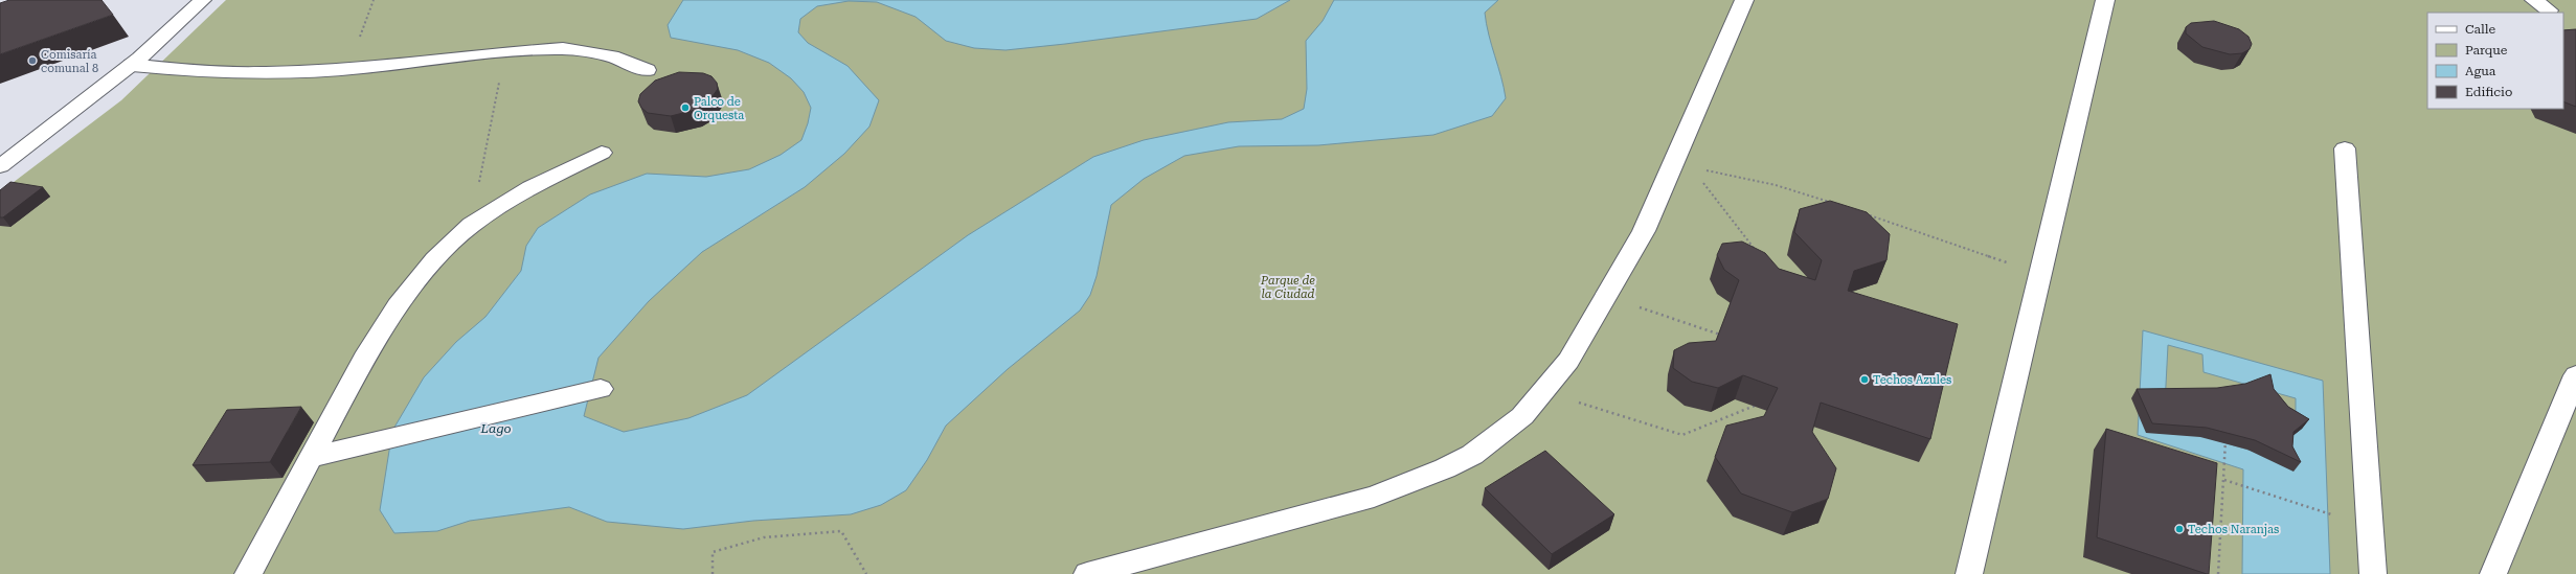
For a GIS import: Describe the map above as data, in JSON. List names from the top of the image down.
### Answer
{
  "water": ["Lago"],
  "parks": ["Parque de la Ciudad"],
  "places": [
    "Comisaría comunal 8",
    "Palco de Orquesta",
    "Techos Azules",
    "Techos Naranjas"
  ],
  "legend": [
    "Calle",
    "Parque",
    "Agua",
    "Edificio"
  ]
}
